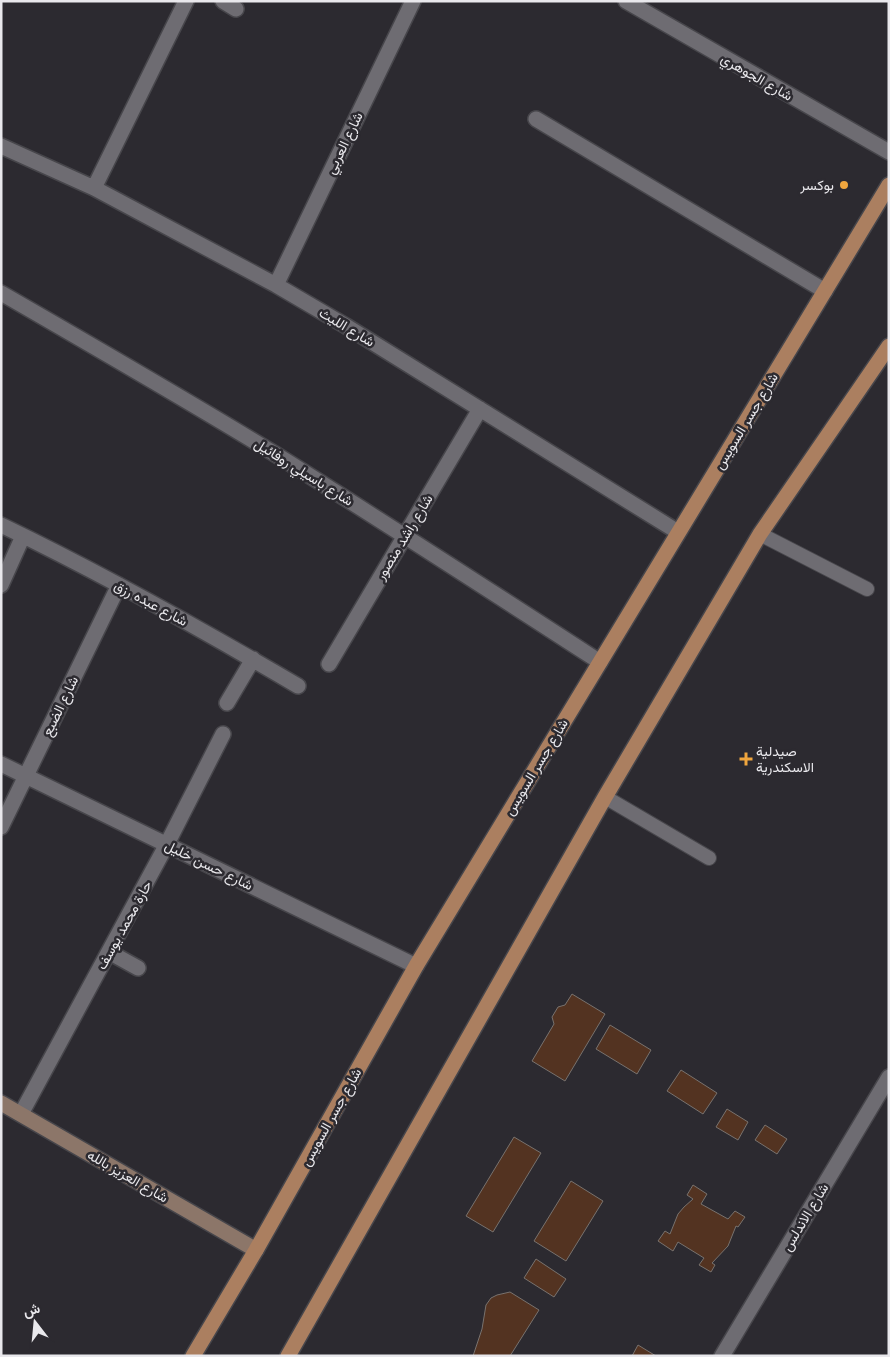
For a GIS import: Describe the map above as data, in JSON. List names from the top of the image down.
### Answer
{
  "streets": {
    "main road": ["شارع جسر السويس", "شارع العزيز بالله"],
    "street": [
      "شارع الجوهري",
      "شارع العربي",
      "شارع الليث",
      "شارع باسيلي روفائيل",
      "شارع راشد منصور",
      "شارع عبده رزق",
      "شارع الضبع",
      "شارع حسن خليل",
      "حارة محمد يوسف",
      "شارع الاندلس"
    ]
  },
  "crossings": [
    ["شارع العربي", "شارع الليث"],
    ["شارع الليث", "شارع جسر السويس"],
    ["شارع الليث", "شارع راشد منصور"],
    ["شارع جسر السويس", "شارع باسيلي روفائيل"],
    ["شارع جسر السويس", "شارع حسن خليل"],
    ["شارع جسر السويس", "شارع العزيز بالله"],
    ["شارع باسيلي روفائيل", "شارع راشد منصور"],
    ["شارع عبده رزق", "شارع الضبع"],
    ["شارع الضبع", "شارع حسن خليل"],
    ["شارع حسن خليل", "حارة محمد يوسف"],
    ["حارة محمد يوسف", "شارع العزيز بالله"]
  ],
  "places": {
    "other": ["بوكسر"],
    "health": ["صيدلية الاسكندرية"]
  },
  "north": "top"
}
